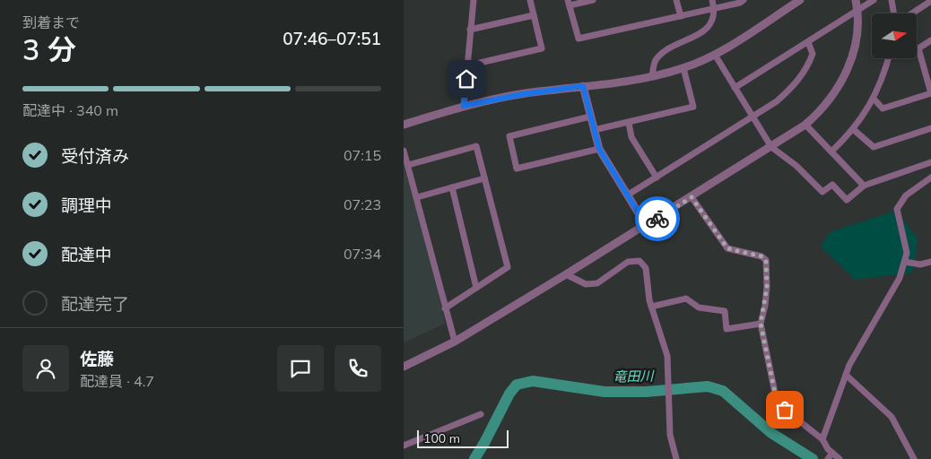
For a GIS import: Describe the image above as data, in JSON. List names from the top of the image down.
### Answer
{
  "water": ["竜田川"],
  "scale_bar": "100 m",
  "north": "right",
  "page": {
    "heading": ["3 分", "到着まで", "07:46–07:51"],
    "panel": ["佐藤", "配達員 · 4.7"],
    "bar": "配達中 · 340 m",
    "list": [
      ["受付済み", "07:15"],
      ["調理中", "07:23"],
      ["配達中", "07:34"],
      "配達完了"
    ],
    "scale": "100 m"
  }
}
